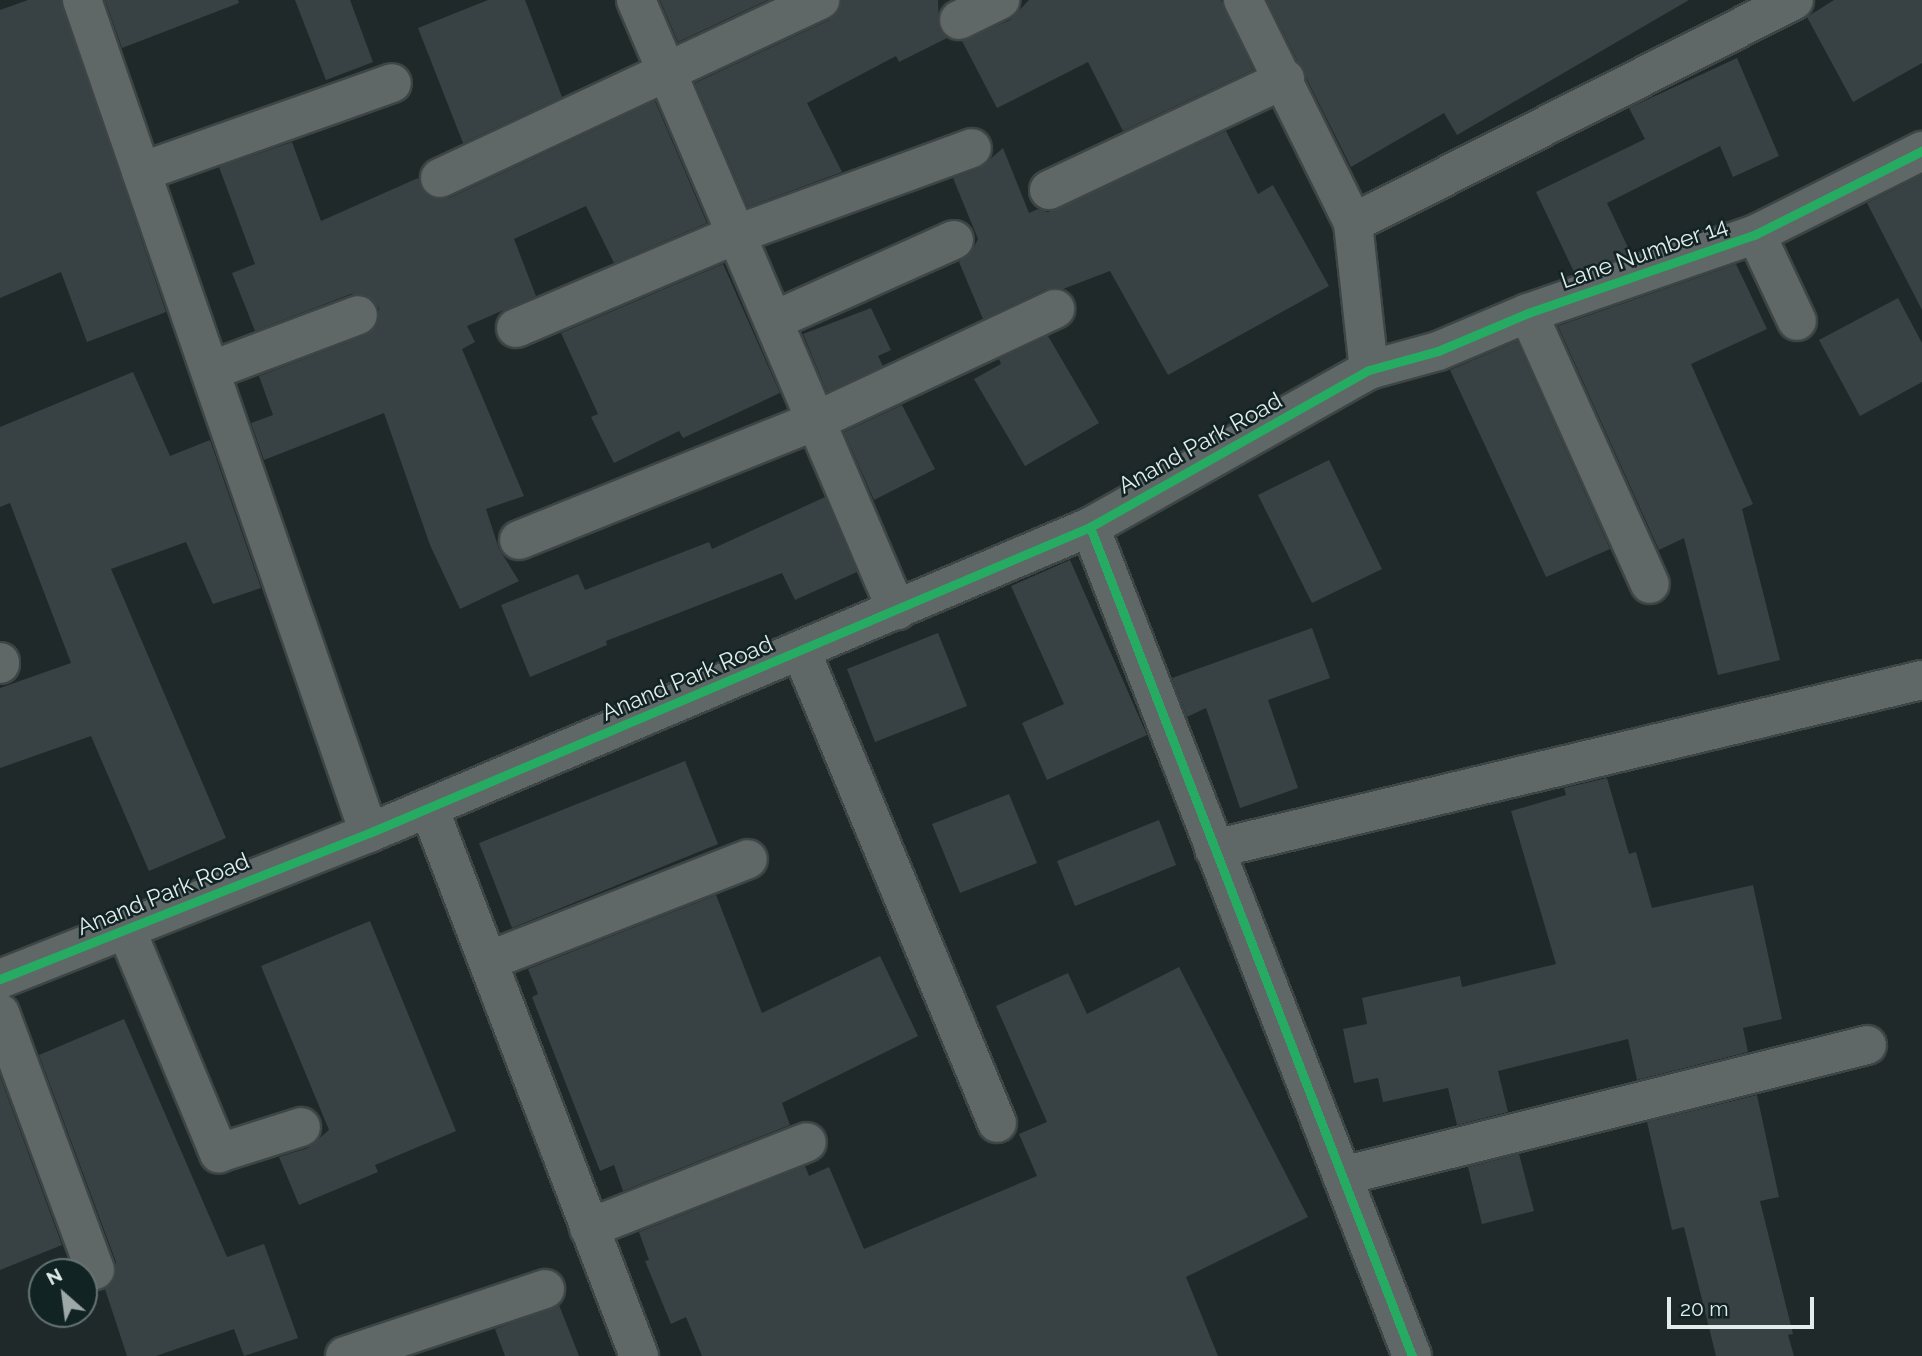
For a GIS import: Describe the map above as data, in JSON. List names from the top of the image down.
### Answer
{
  "streets": {
    "street": ["Lane Number 14", "Anand Park Road"]
  },
  "crossings": [
    ["Lane Number 14", "Anand Park Road"]
  ],
  "scale_bar": "20 m",
  "north": "top left"
}
